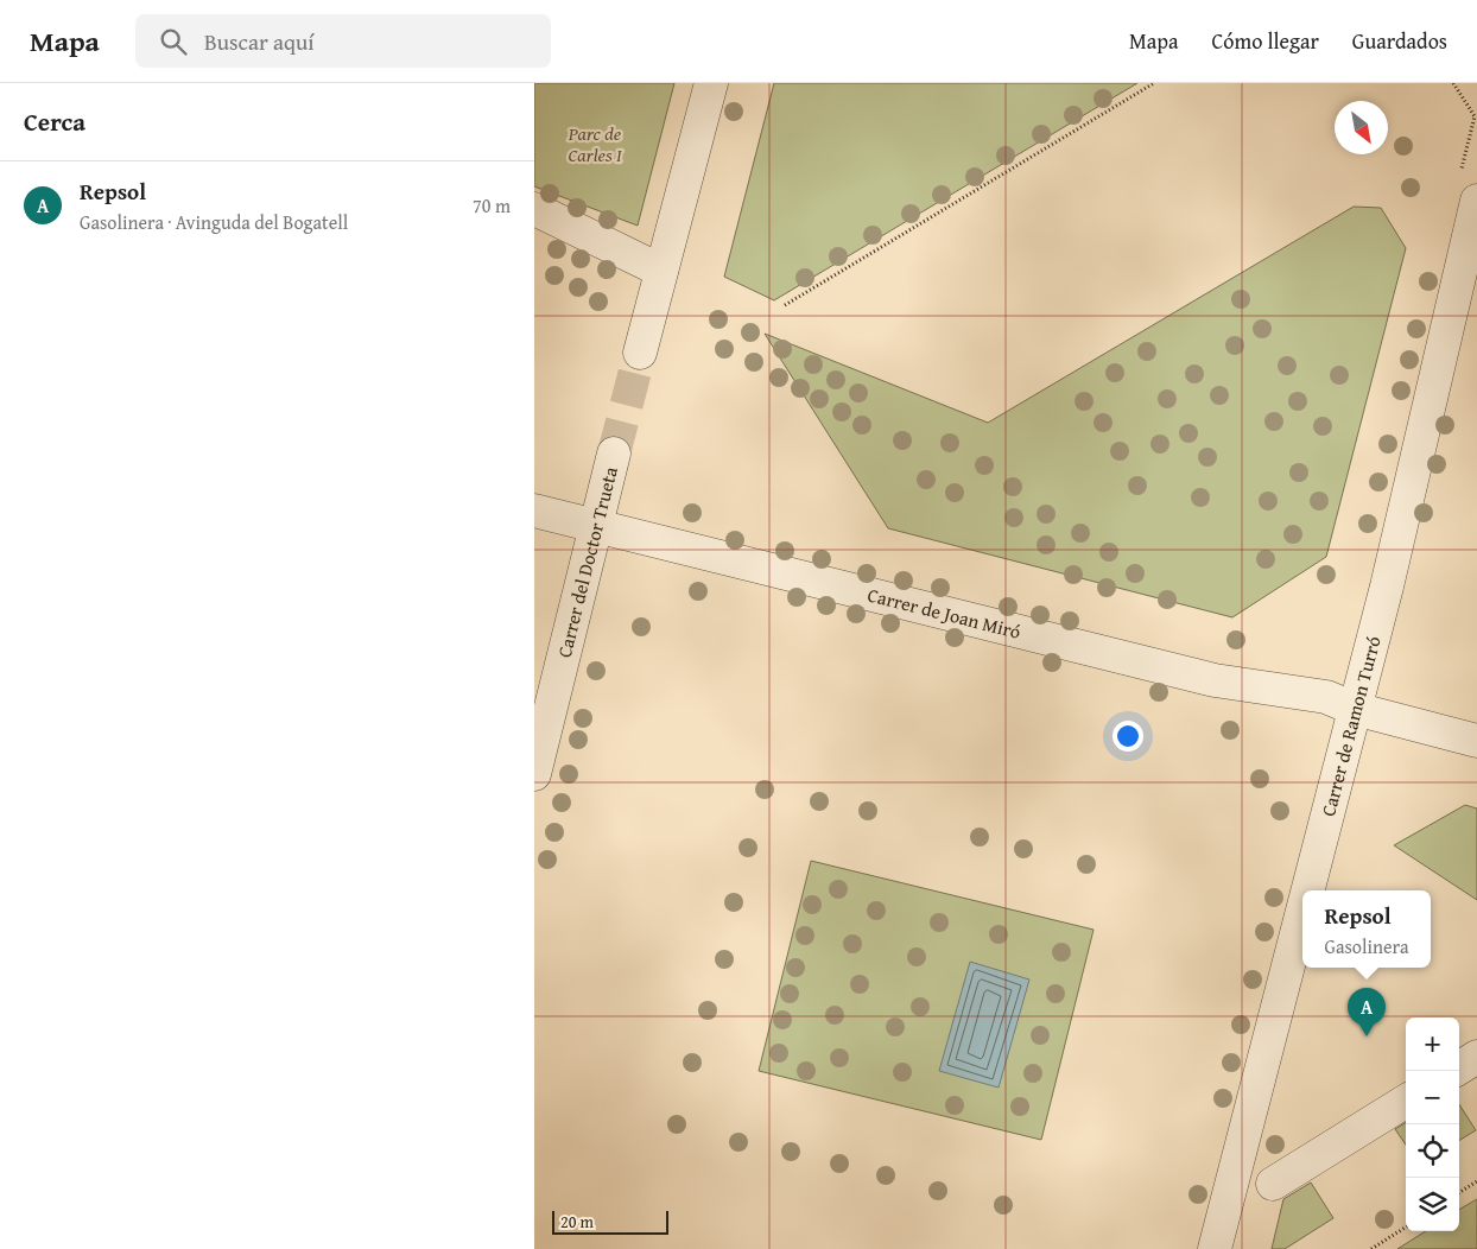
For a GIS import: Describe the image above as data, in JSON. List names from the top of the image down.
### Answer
{
  "streets": {
    "street": ["Carrer del Doctor Trueta", "Carrer de Joan Miró", "Carrer de Ramon Turró"]
  },
  "crossings": [
    ["Carrer del Doctor Trueta", "Carrer de Joan Miró"],
    ["Carrer de Joan Miró", "Carrer de Ramon Turró"]
  ],
  "parks": ["Parc de Carles I"],
  "scale_bar": "20 m",
  "north": "bottom right",
  "page": {
    "header": "Mapa",
    "search": "Buscar aquí",
    "nav": ["Mapa", "Cómo llegar", "Guardados"],
    "heading": "Cerca",
    "list": [
      {
        "mark": "A",
        "name": "Repsol",
        "note": "Gasolinera · Avinguda del Bogatell",
        "value": "70 m"
      }
    ],
    "popup": ["Repsol", "Gasolinera"],
    "pins": "A",
    "map_buttons": ["+", "−"],
    "scale": "20 m"
  }
}
